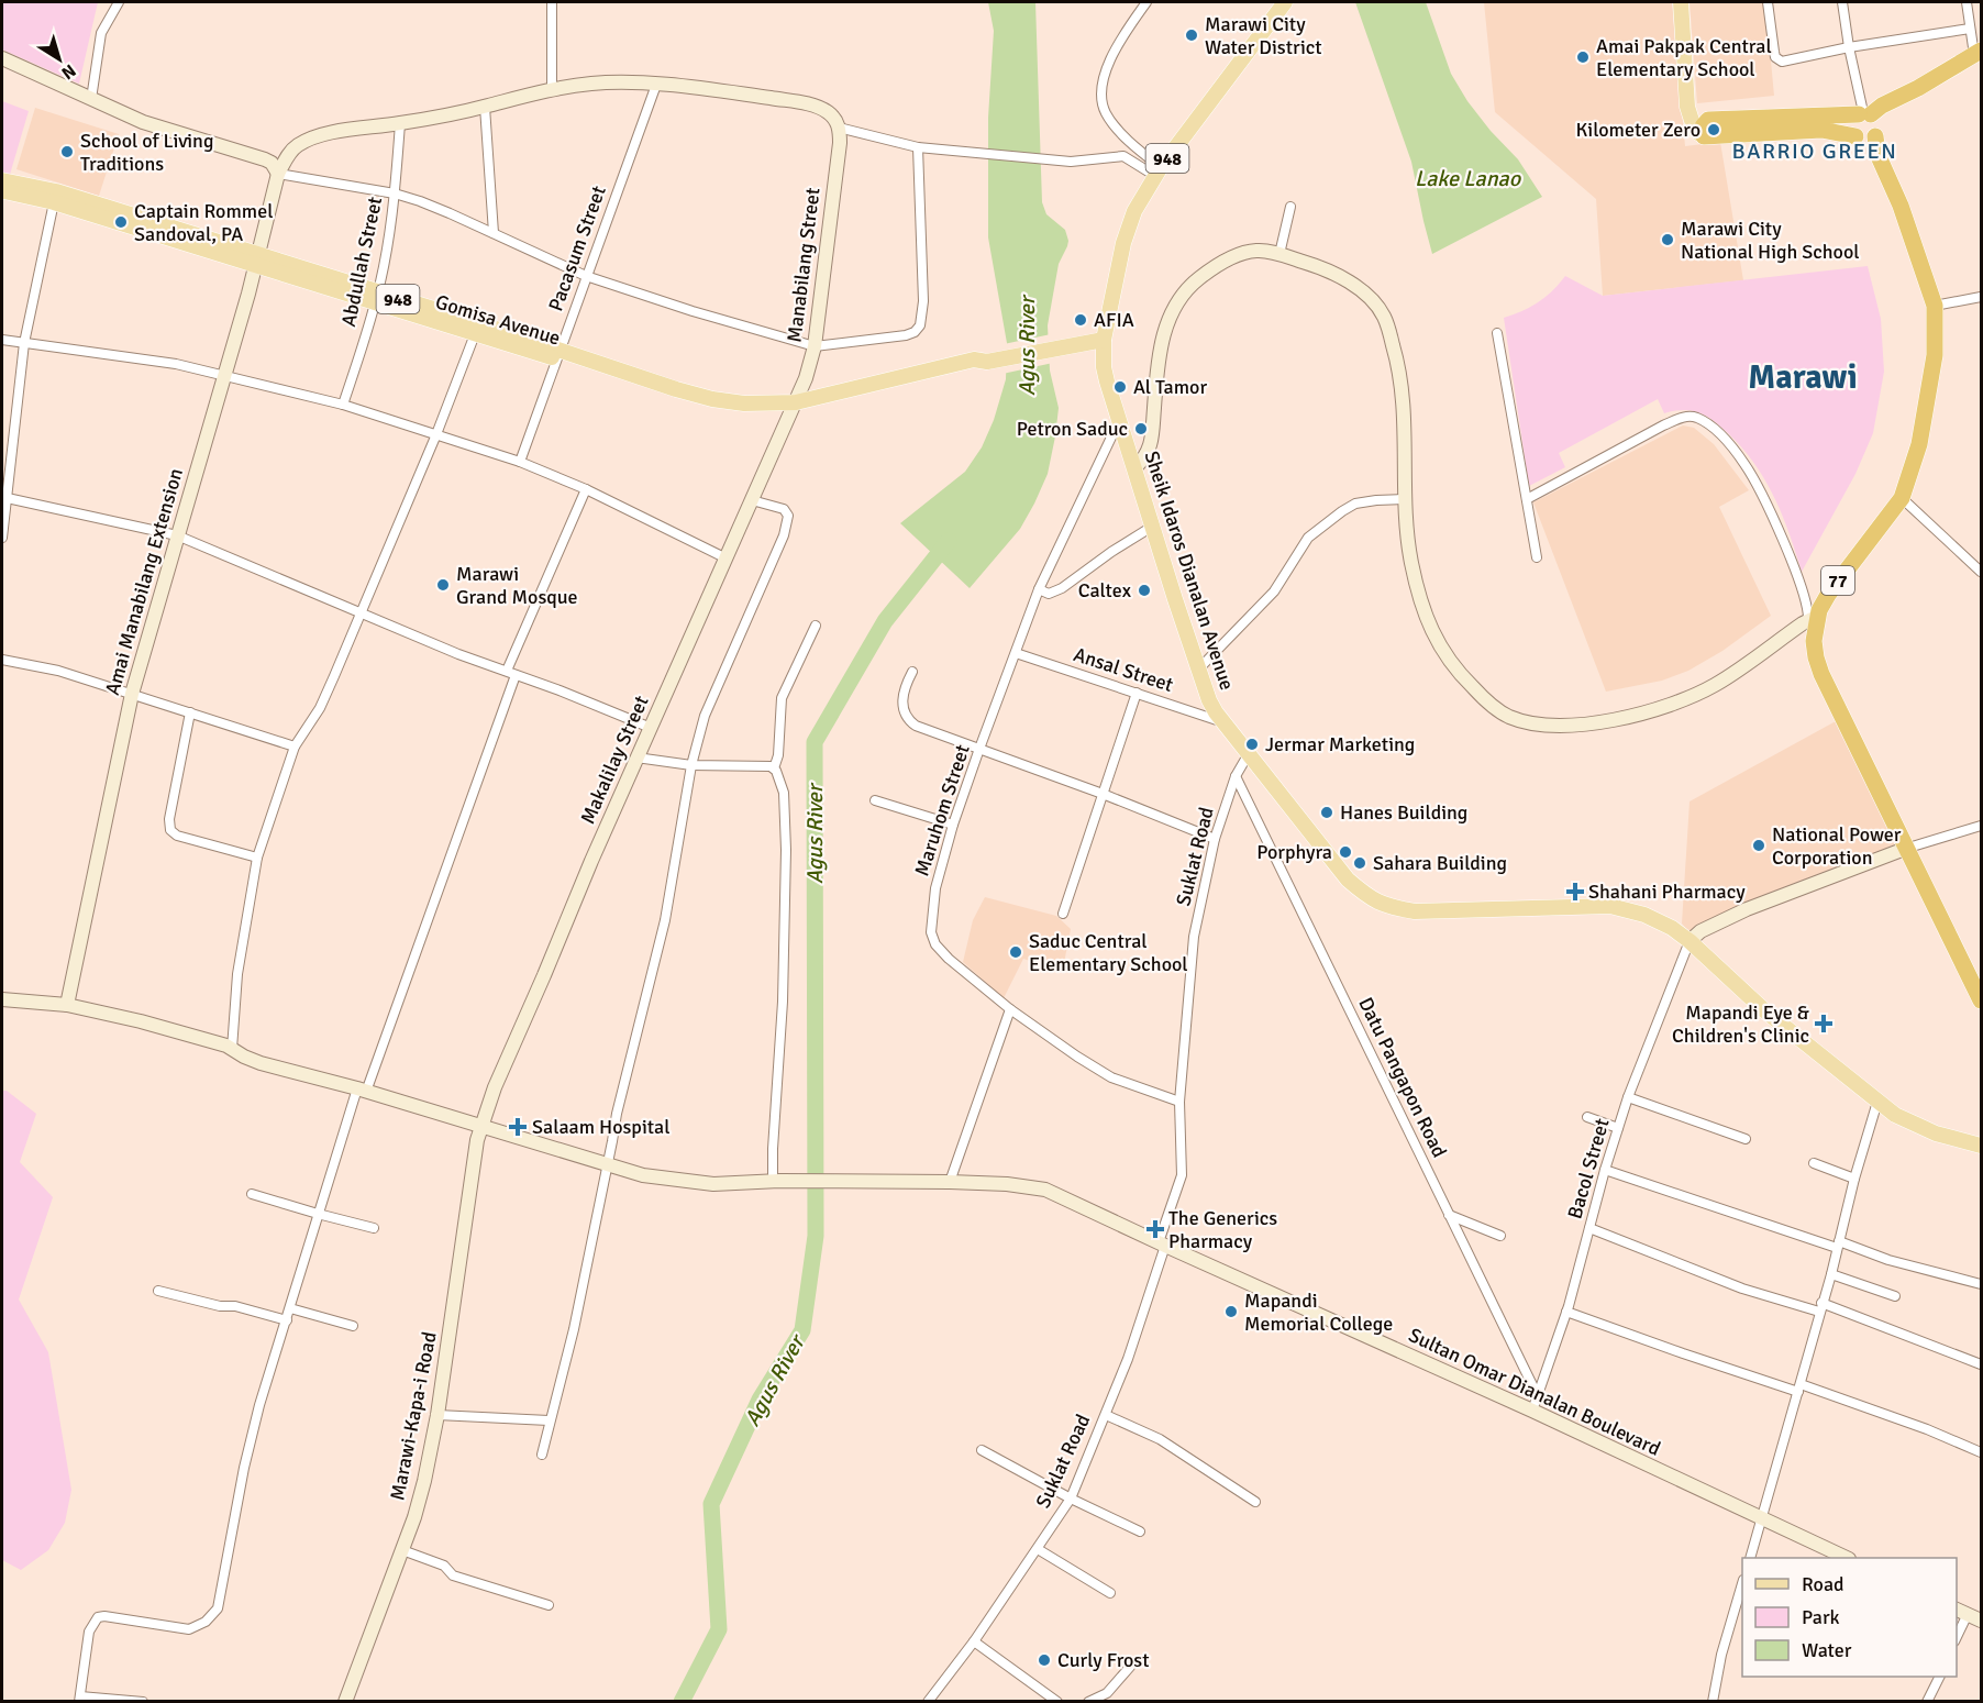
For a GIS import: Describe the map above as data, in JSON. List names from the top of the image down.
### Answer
{
  "streets": {
    "highway": ["77"],
    "main road": [
      "948",
      "Manabilang Street",
      "Gomisa Avenue",
      "Sheik Idaros Dianalan Avenue",
      "Amai Manabilang Extension",
      "Makalilay Street",
      "Sultan Omar Dianalan Boulevard",
      "Marawi-Kapa-i Road"
    ],
    "street": [
      "Pacasum Street",
      "Abdullah Street",
      "Ansal Street",
      "Maruhom Street",
      "Suklat Road",
      "Datu Pangapon Road",
      "Bacol Street"
    ]
  },
  "crossings": [
    ["948", "Gomisa Avenue"],
    ["948", "Sheik Idaros Dianalan Avenue"],
    ["Pacasum Street", "Gomisa Avenue"],
    ["Pacasum Street", "Amai Manabilang Extension"],
    ["Abdullah Street", "Gomisa Avenue"],
    ["Abdullah Street", "Amai Manabilang Extension"],
    ["Manabilang Street", "Gomisa Avenue"],
    ["Manabilang Street", "Amai Manabilang Extension"],
    ["Manabilang Street", "Makalilay Street"],
    ["Gomisa Avenue", "Sheik Idaros Dianalan Avenue"],
    ["Gomisa Avenue", "Amai Manabilang Extension"],
    ["Gomisa Avenue", "Makalilay Street"],
    ["Sheik Idaros Dianalan Avenue", "Ansal Street"],
    ["Sheik Idaros Dianalan Avenue", "Maruhom Street"],
    ["Sheik Idaros Dianalan Avenue", "Suklat Road"],
    ["Sheik Idaros Dianalan Avenue", "Bacol Street"],
    ["Amai Manabilang Extension", "Sultan Omar Dianalan Boulevard"],
    ["Ansal Street", "Maruhom Street"],
    ["Makalilay Street", "Sultan Omar Dianalan Boulevard"],
    ["Makalilay Street", "Marawi-Kapa-i Road"],
    ["Maruhom Street", "Suklat Road"],
    ["Suklat Road", "Datu Pangapon Road"],
    ["Suklat Road", "Sultan Omar Dianalan Boulevard"],
    ["Datu Pangapon Road", "Bacol Street"],
    ["Bacol Street", "Sultan Omar Dianalan Boulevard"],
    ["Sultan Omar Dianalan Boulevard", "Marawi-Kapa-i Road"]
  ],
  "districts": ["BARRIO GREEN", "Marawi"],
  "water": ["Lake Lanao", "Agus River"],
  "places": {
    "other": [
      "Marawi City Water District",
      "Amai Pakpak Central Elementary School",
      "Kilometer Zero",
      "School of Living Traditions",
      "Captain Rommel Sandoval, PA",
      "Marawi City National High School",
      "AFIA",
      "Al Tamor",
      "Petron Saduc",
      "Marawi Grand Mosque",
      "Caltex",
      "Jermar Marketing",
      "Hanes Building",
      "National Power Corporation",
      "Porphyra",
      "Sahara Building",
      "Saduc Central Elementary School",
      "Mapandi Memorial College",
      "Curly Frost"
    ],
    "health": [
      "Shahani Pharmacy",
      "Mapandi Eye & Children's Clinic",
      "Salaam Hospital",
      "The Generics Pharmacy"
    ]
  },
  "legend": ["Road", "Park", "Water"],
  "north": "bottom right"
}
